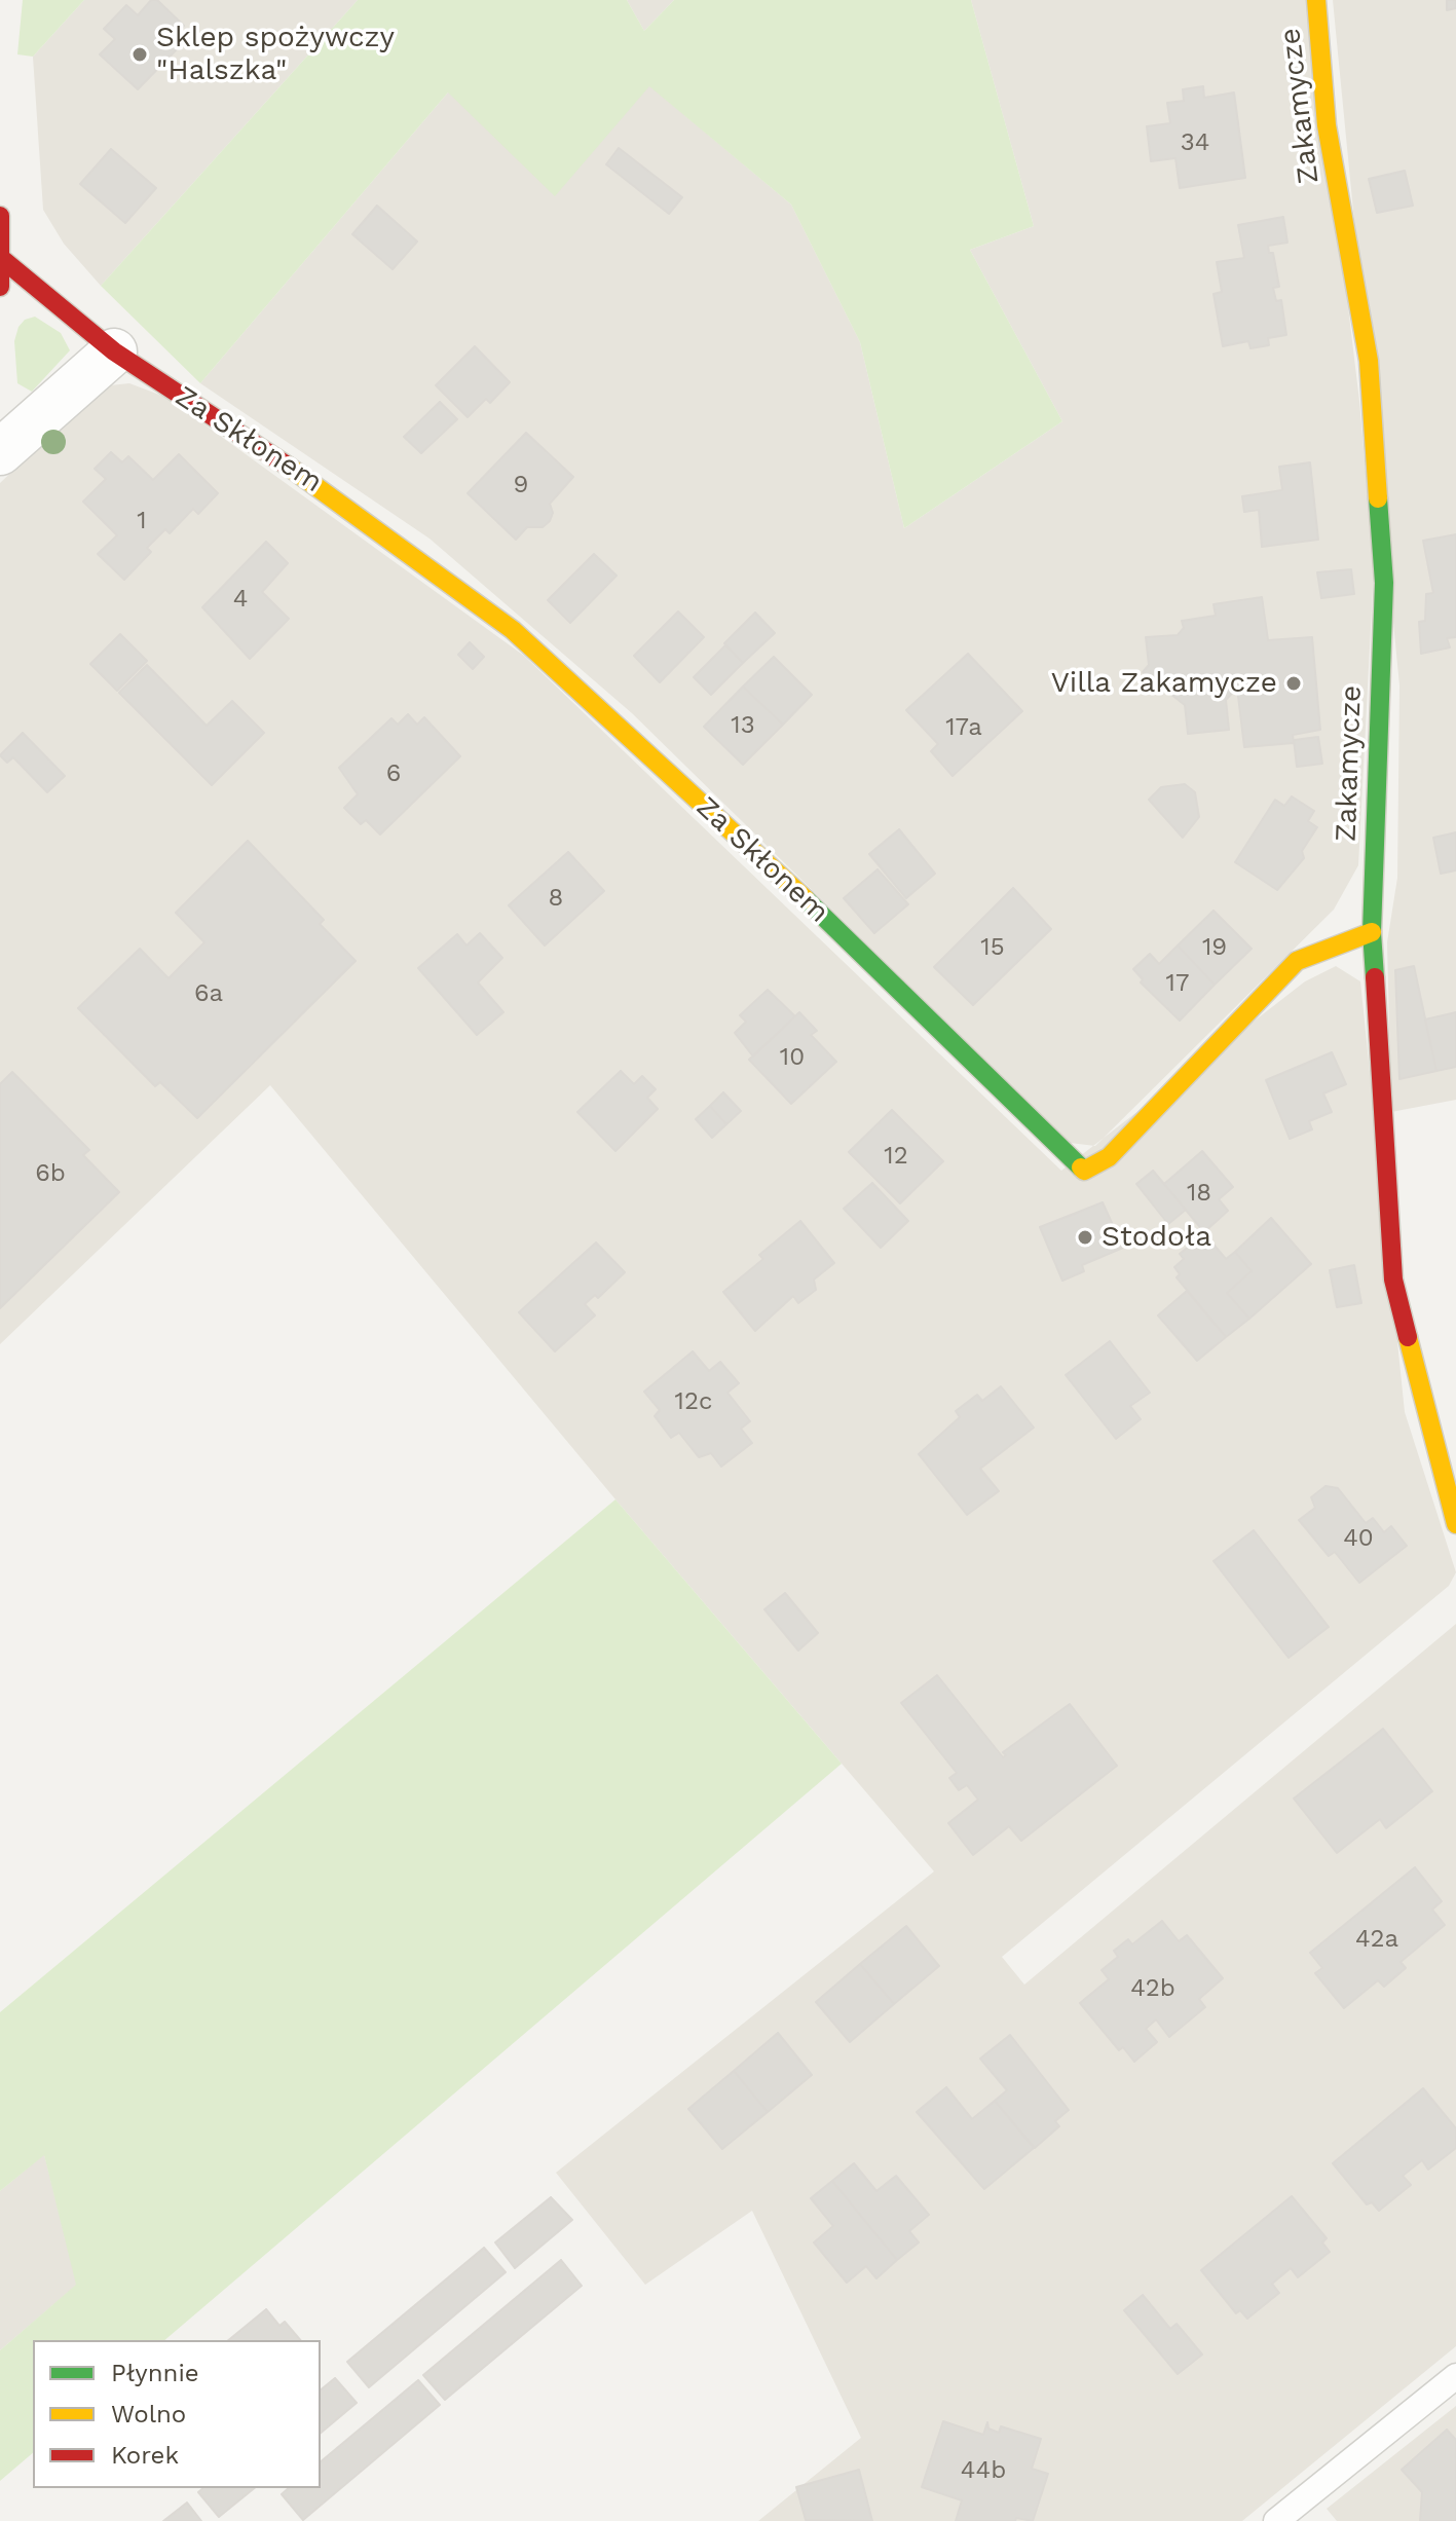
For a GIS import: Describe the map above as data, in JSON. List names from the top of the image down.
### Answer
{
  "streets": {
    "street": ["Zakamycze", "Za Skłonem"]
  },
  "crossings": [
    ["Zakamycze", "Za Skłonem"]
  ],
  "places": ["Sklep spożywczy \"Halszka\"", "Villa Zakamycze", "Stodoła"],
  "house_numbers": [
    "34",
    "9",
    "1",
    "4",
    "13",
    "17a",
    "6",
    "8",
    "15",
    "19",
    "17",
    "6a",
    "10",
    "12",
    "6b",
    "18",
    "12c",
    "40",
    "42a",
    "42b",
    "44b"
  ],
  "legend": ["Płynnie", "Wolno", "Korek"]
}
